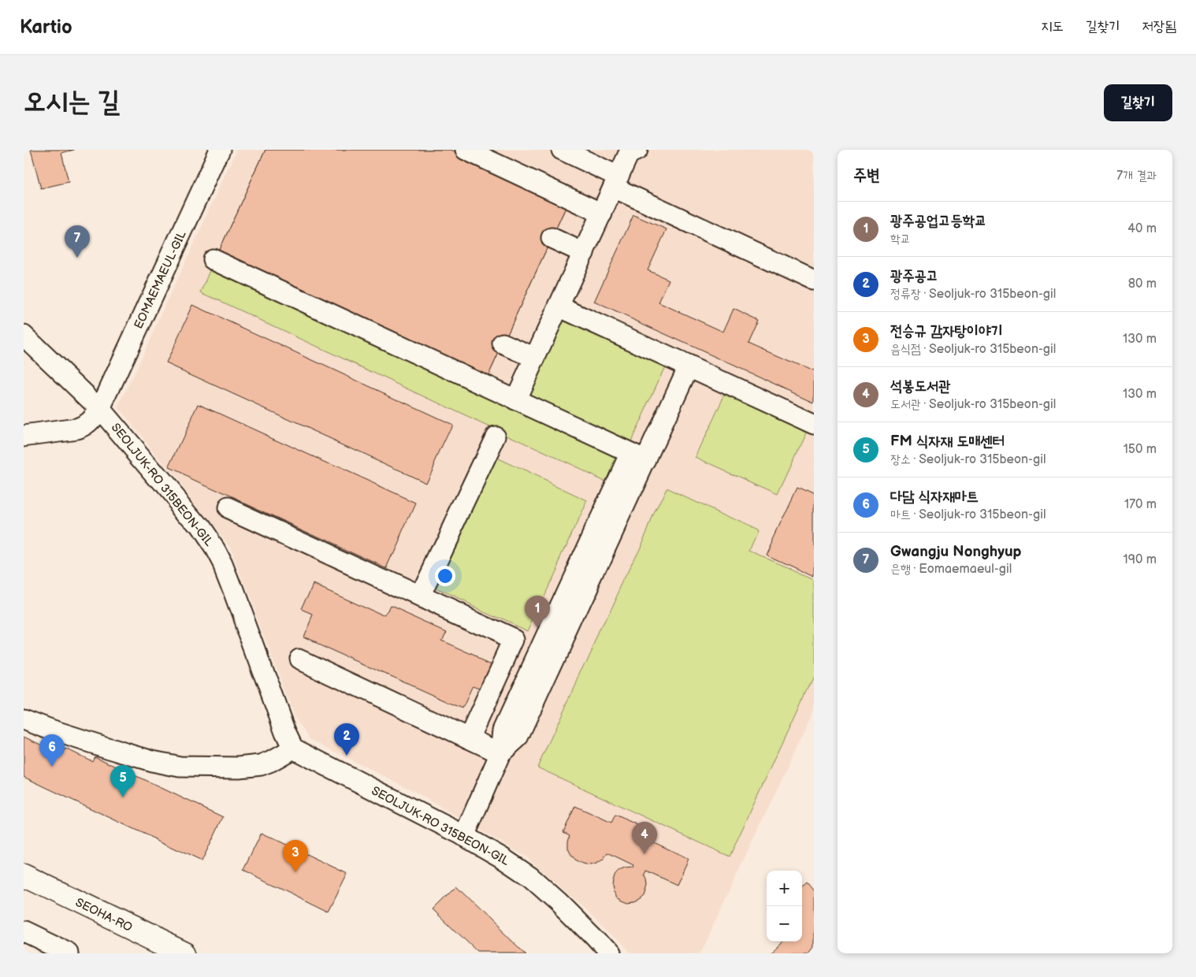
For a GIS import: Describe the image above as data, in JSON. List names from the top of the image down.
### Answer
{
  "streets": {
    "main road": ["SEOHA-RO"],
    "street": ["EOMAEMAEUL-GIL", "SEOLJUK-RO 315BEON-GIL"]
  },
  "crossings": [
    ["EOMAEMAEUL-GIL", "SEOLJUK-RO 315BEON-GIL"]
  ],
  "page": {
    "header": "Kartio",
    "nav": ["지도", "길찾기", "저장됨"],
    "buttons": "길찾기",
    "title": "오시는 길",
    "heading": ["주변", "7개 결과"],
    "list": [
      {
        "mark": "1",
        "name": "광주공업고등학교",
        "note": "학교",
        "value": "40 m"
      },
      {
        "mark": "2",
        "name": "광주공고",
        "note": "정류장 · Seoljuk-ro 315beon-gil",
        "value": "80 m"
      },
      {
        "mark": "3",
        "name": "전승규 감자탕이야기",
        "note": "음식점 · Seoljuk-ro 315beon-gil",
        "value": "130 m"
      },
      {
        "mark": "4",
        "name": "석봉도서관",
        "note": "도서관 · Seoljuk-ro 315beon-gil",
        "value": "130 m"
      },
      {
        "mark": "5",
        "name": "FM 식자재 도매센터",
        "note": "장소 · Seoljuk-ro 315beon-gil",
        "value": "150 m"
      },
      {
        "mark": "6",
        "name": "다담 식자재마트",
        "note": "마트 · Seoljuk-ro 315beon-gil",
        "value": "170 m"
      },
      {
        "mark": "7",
        "name": "Gwangju Nonghyup",
        "note": "은행 · Eomaemaeul-gil",
        "value": "190 m"
      }
    ],
    "pins": [
      "7",
      "1",
      "2",
      "6",
      "5",
      "4",
      "3"
    ],
    "map_buttons": ["+", "−"]
  }
}
